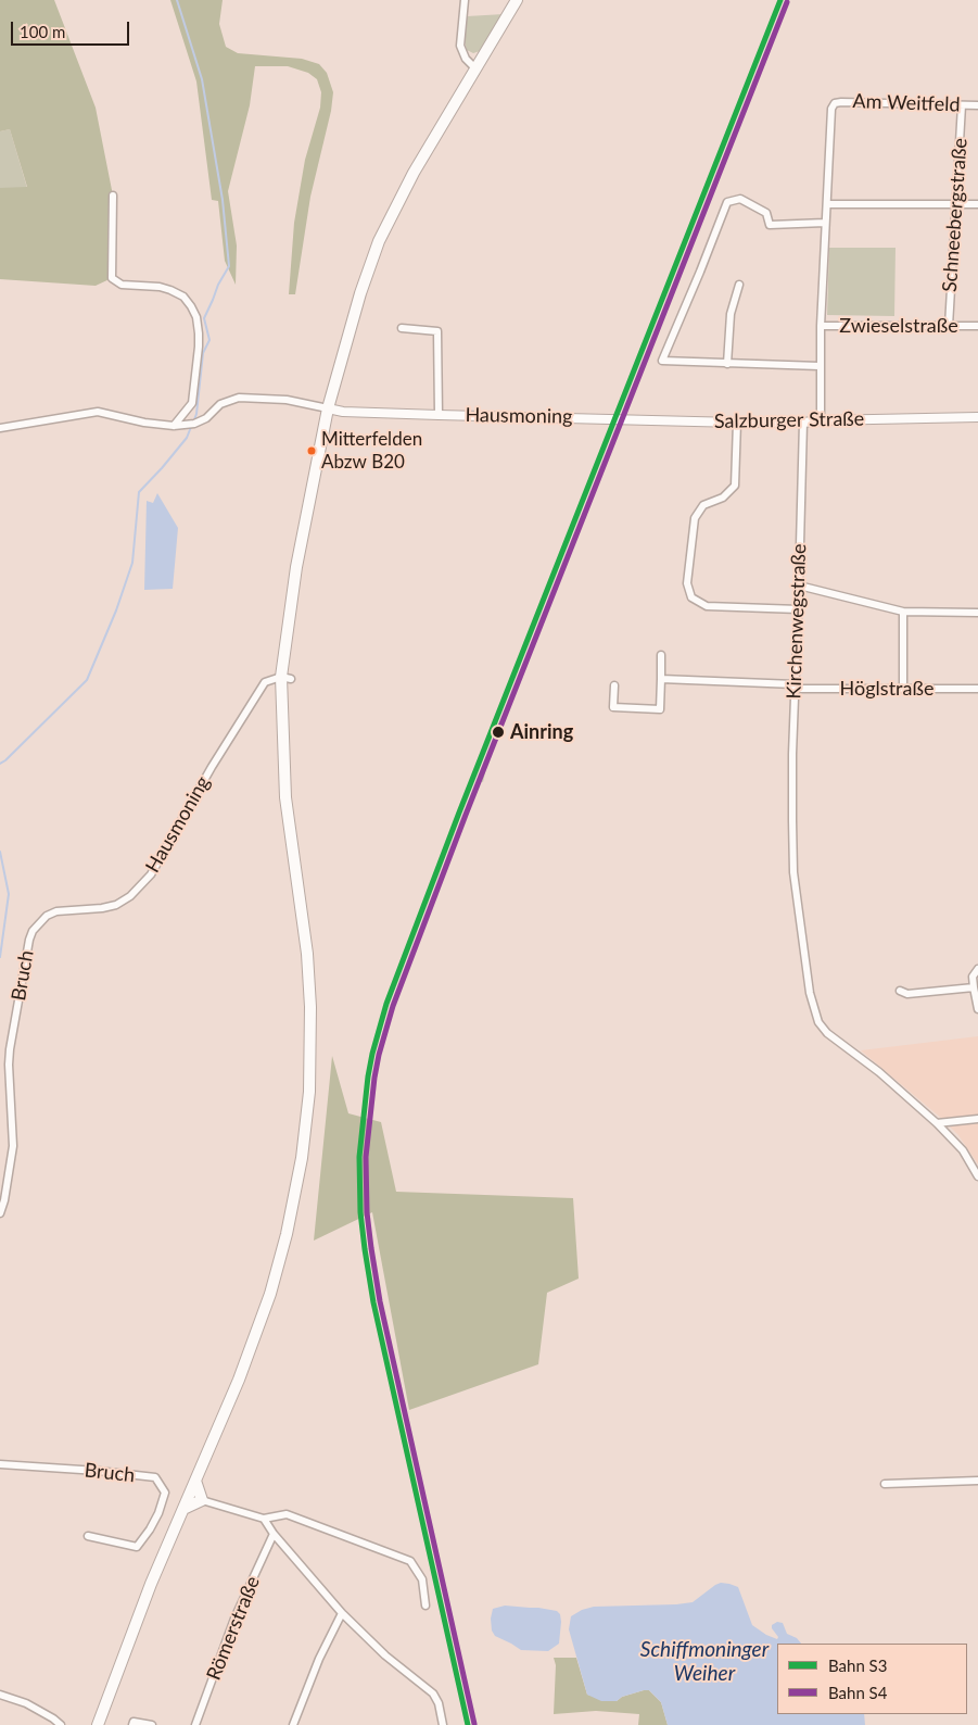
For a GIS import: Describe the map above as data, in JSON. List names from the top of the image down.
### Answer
{
  "streets": {
    "street": [
      "Am Weitfeld",
      "Schneebergstraße",
      "Zwieselstraße",
      "Hausmoning",
      "Salzburger Straße",
      "Kirchenwegstraße",
      "Höglstraße",
      "Bruch",
      "Römerstraße"
    ]
  },
  "crossings": [
    ["Am Weitfeld", "Schneebergstraße"],
    ["Schneebergstraße", "Zwieselstraße"],
    ["Hausmoning", "Salzburger Straße"],
    ["Hausmoning", "Bruch"],
    ["Salzburger Straße", "Kirchenwegstraße"],
    ["Kirchenwegstraße", "Höglstraße"]
  ],
  "water": ["Schiffmoninger Weiher"],
  "places": ["Mitterfelden Abzw B20", "Ainring"],
  "lines": ["rail line S3", "rail line S4"],
  "legend": ["Bahn S3", "Bahn S4"],
  "scale_bar": "100 m"
}
